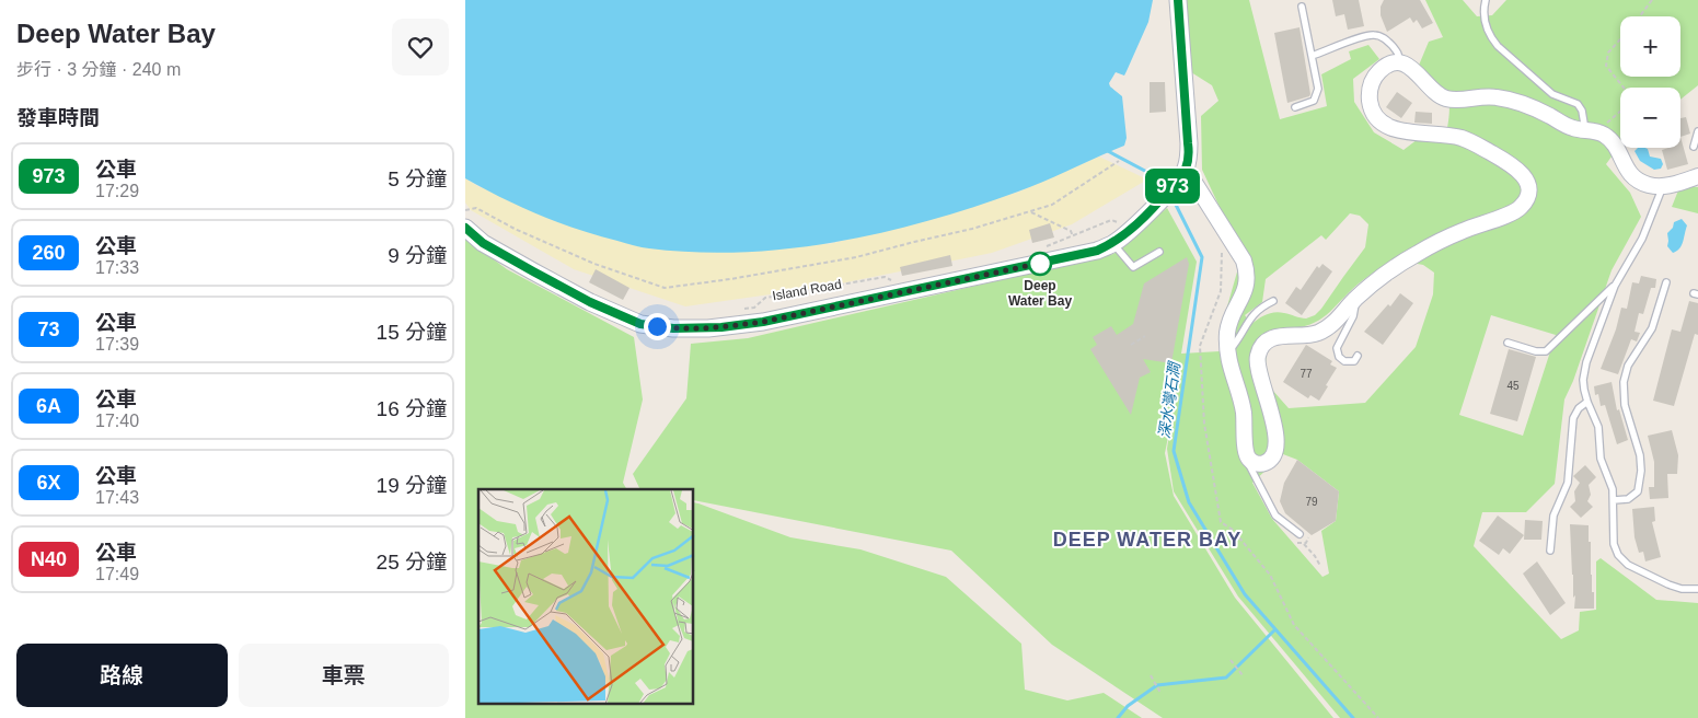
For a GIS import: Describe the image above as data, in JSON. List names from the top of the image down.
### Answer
{
  "streets": {
    "main road": ["Island Road"]
  },
  "districts": ["DEEP WATER BAY"],
  "water": ["深水灣石澗"],
  "places": ["Deep Water Bay"],
  "lines": ["bus line 973"],
  "house_numbers": ["77", "45", "79"],
  "page": {
    "heading": [
      ["Deep Water Bay", "步行 · 3 分鐘 · 240 m"],
      "發車時間"
    ],
    "on_map": "973",
    "map_buttons": ["+", "−"],
    "list": [
      {
        "mark": "973",
        "name": "公車",
        "note": "17:29",
        "value": "5 分鐘"
      },
      {
        "mark": "260",
        "name": "公車",
        "note": "17:33",
        "value": "9 分鐘"
      },
      {
        "mark": "73",
        "name": "公車",
        "note": "17:39",
        "value": "15 分鐘"
      },
      {
        "mark": "6A",
        "name": "公車",
        "note": "17:40",
        "value": "16 分鐘"
      },
      {
        "mark": "6X",
        "name": "公車",
        "note": "17:43",
        "value": "19 分鐘"
      },
      {
        "mark": "N40",
        "name": "公車",
        "note": "17:49",
        "value": "25 分鐘"
      }
    ],
    "buttons": ["路線", "車票"]
  }
}
